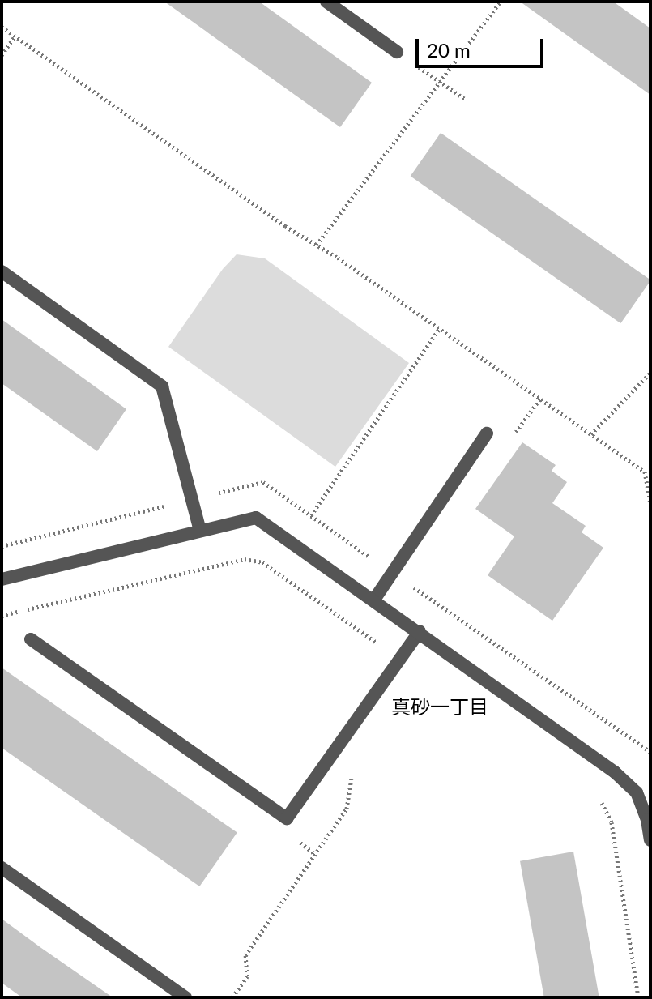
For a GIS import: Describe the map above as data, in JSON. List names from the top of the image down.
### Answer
{
  "districts": ["真砂一丁目"],
  "scale_bar": "20 m"
}
